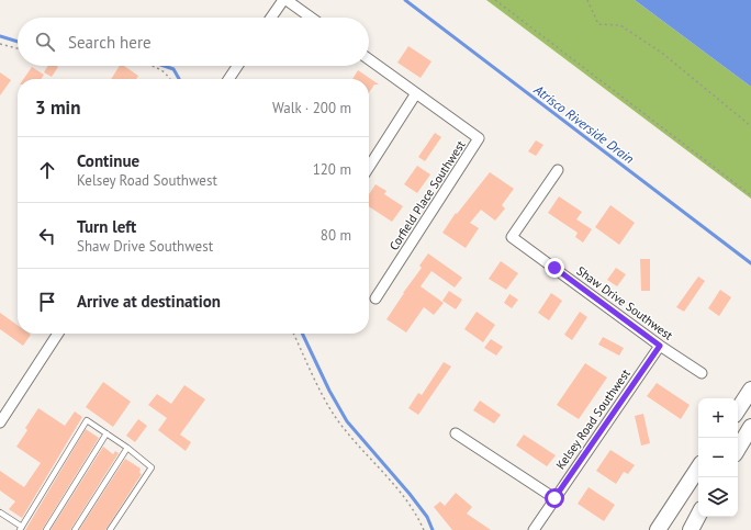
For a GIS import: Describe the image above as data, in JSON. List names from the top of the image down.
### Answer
{
  "streets": {
    "street": ["Corfield Place Southwest", "Shaw Drive Southwest", "Kelsey Road Southwest"]
  },
  "crossings": [
    ["Shaw Drive Southwest", "Kelsey Road Southwest"]
  ],
  "water": ["Atrisco Riverside Drain"],
  "page": {
    "search": "Search here",
    "heading": ["3 min", "Walk · 200 m"],
    "list": [
      ["Continue", "Kelsey Road Southwest", "120 m"],
      ["Turn left", "Shaw Drive Southwest", "80 m"],
      "Arrive at destination"
    ],
    "map_buttons": ["+", "−"]
  }
}
